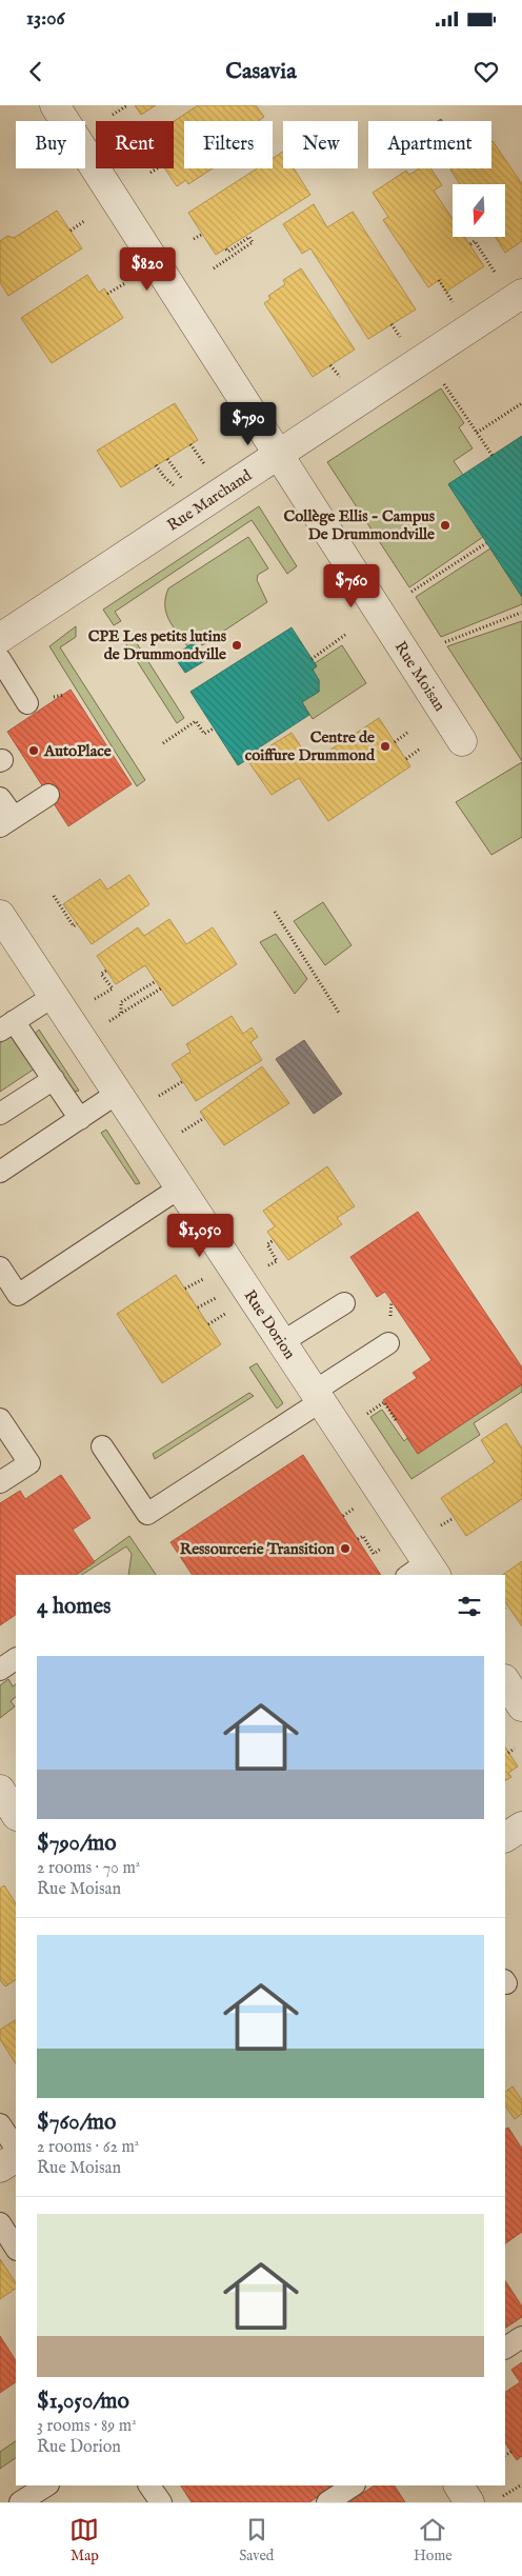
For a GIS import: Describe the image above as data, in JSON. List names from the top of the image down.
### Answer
{
  "streets": {
    "street": ["Rue Marchand", "Rue Moisan", "Rue Dorion"]
  },
  "crossings": [
    ["Rue Marchand", "Rue Moisan"]
  ],
  "places": [
    "Collège Ellis - Campus De Drummondville",
    "CPE Les petits lutins de Drummondville",
    "Centre de coiffure Drummond",
    "AutoPlace",
    "Ressourcerie Transition"
  ],
  "north": "bottom",
  "page": {
    "status": "13:06",
    "header": "Casavia",
    "chip": [
      "Buy",
      "Rent",
      "Filters",
      "New",
      "Apartment"
    ],
    "price": [
      "$820",
      "$790",
      "$760",
      "$1,050"
    ],
    "heading": "4 homes",
    "list": [
      {
        "name": "$790/mo",
        "note": "2 rooms · 70 m² · Rue Moisan"
      },
      {
        "name": "$760/mo",
        "note": "2 rooms · 62 m² · Rue Moisan"
      },
      {
        "name": "$1,050/mo",
        "note": "3 rooms · 89 m² · Rue Dorion"
      }
    ],
    "tabs": ["Map", "Saved", "Home"]
  }
}
